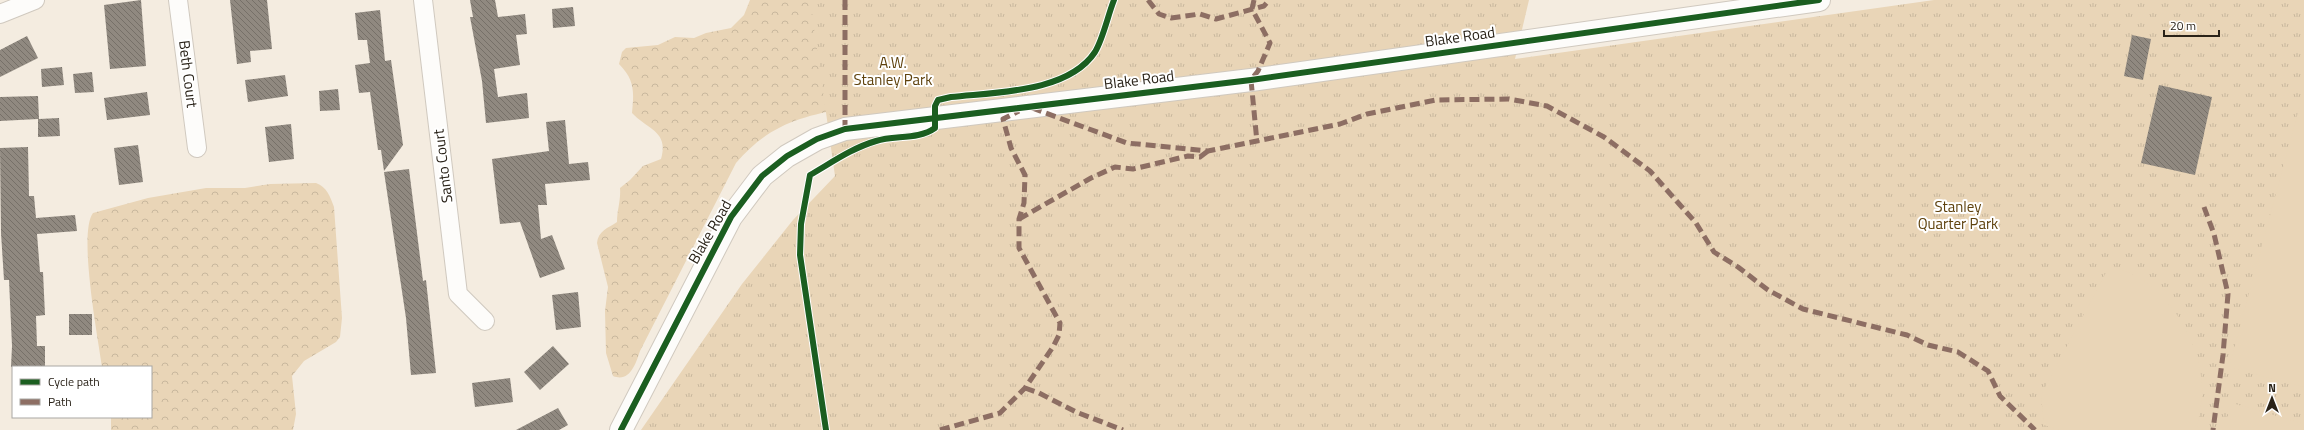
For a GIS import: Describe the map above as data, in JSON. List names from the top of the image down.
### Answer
{
  "streets": {
    "street": ["Blake Road", "Beth Court", "Santo Court"]
  },
  "parks": ["A.W. Stanley Park", "Stanley Quarter Park"],
  "legend": ["Cycle path", "Path"],
  "scale_bar": "20 m",
  "north": "top"
}
